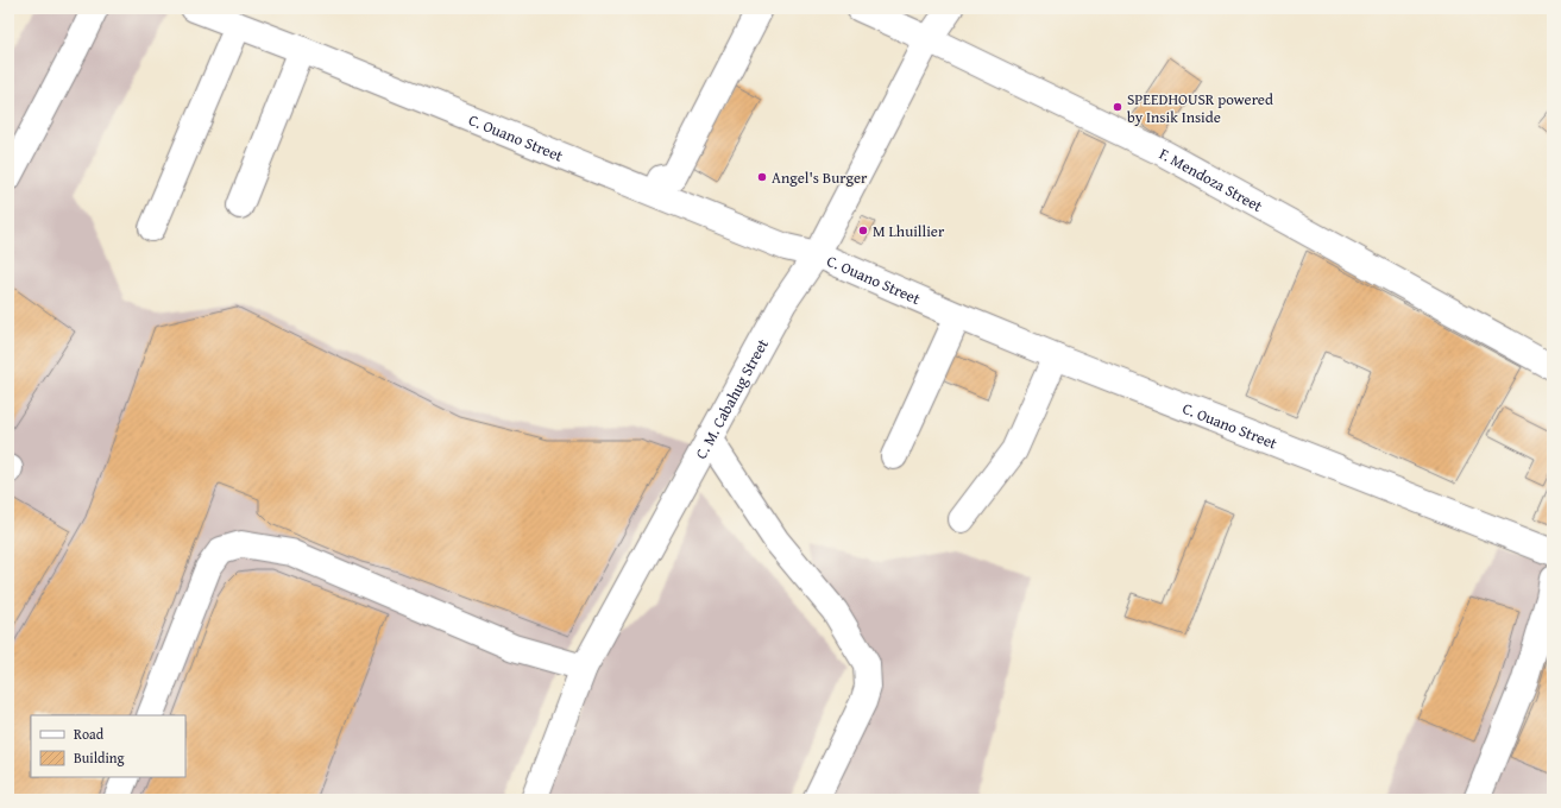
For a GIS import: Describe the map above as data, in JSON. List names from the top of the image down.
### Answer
{
  "streets": {
    "street": ["C. Ouano Street", "F. Mendoza Street", "C. M. Cabahug Street"]
  },
  "crossings": [
    ["C. Ouano Street", "C. M. Cabahug Street"],
    ["F. Mendoza Street", "C. M. Cabahug Street"]
  ],
  "places": ["SPEEDHOUSR powered by Insik Inside", "Angel's Burger", "M Lhuillier"],
  "legend": ["Road", "Building"]
}
